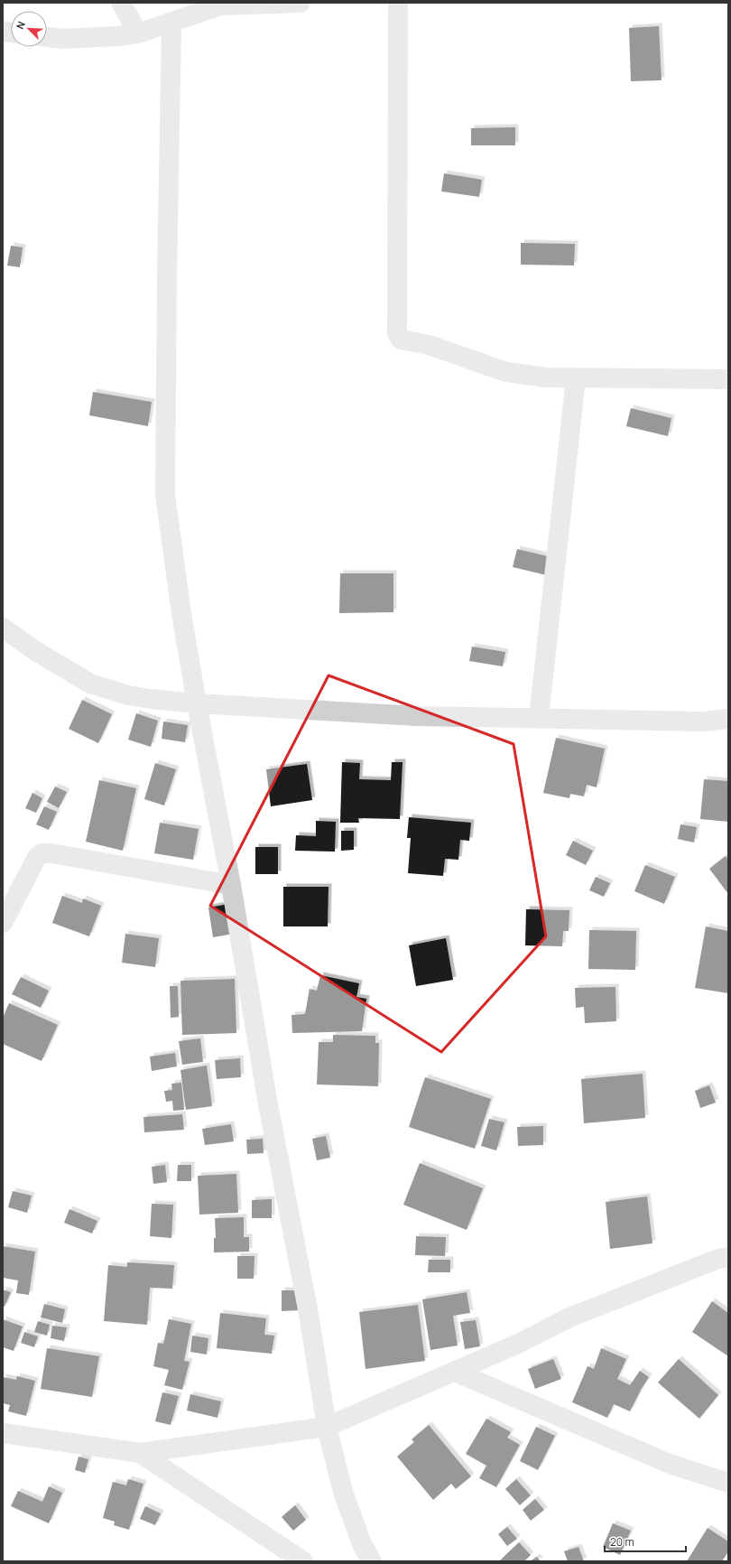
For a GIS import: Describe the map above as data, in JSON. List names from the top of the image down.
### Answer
{
  "scale_bar": "20 m",
  "north": "top left"
}
